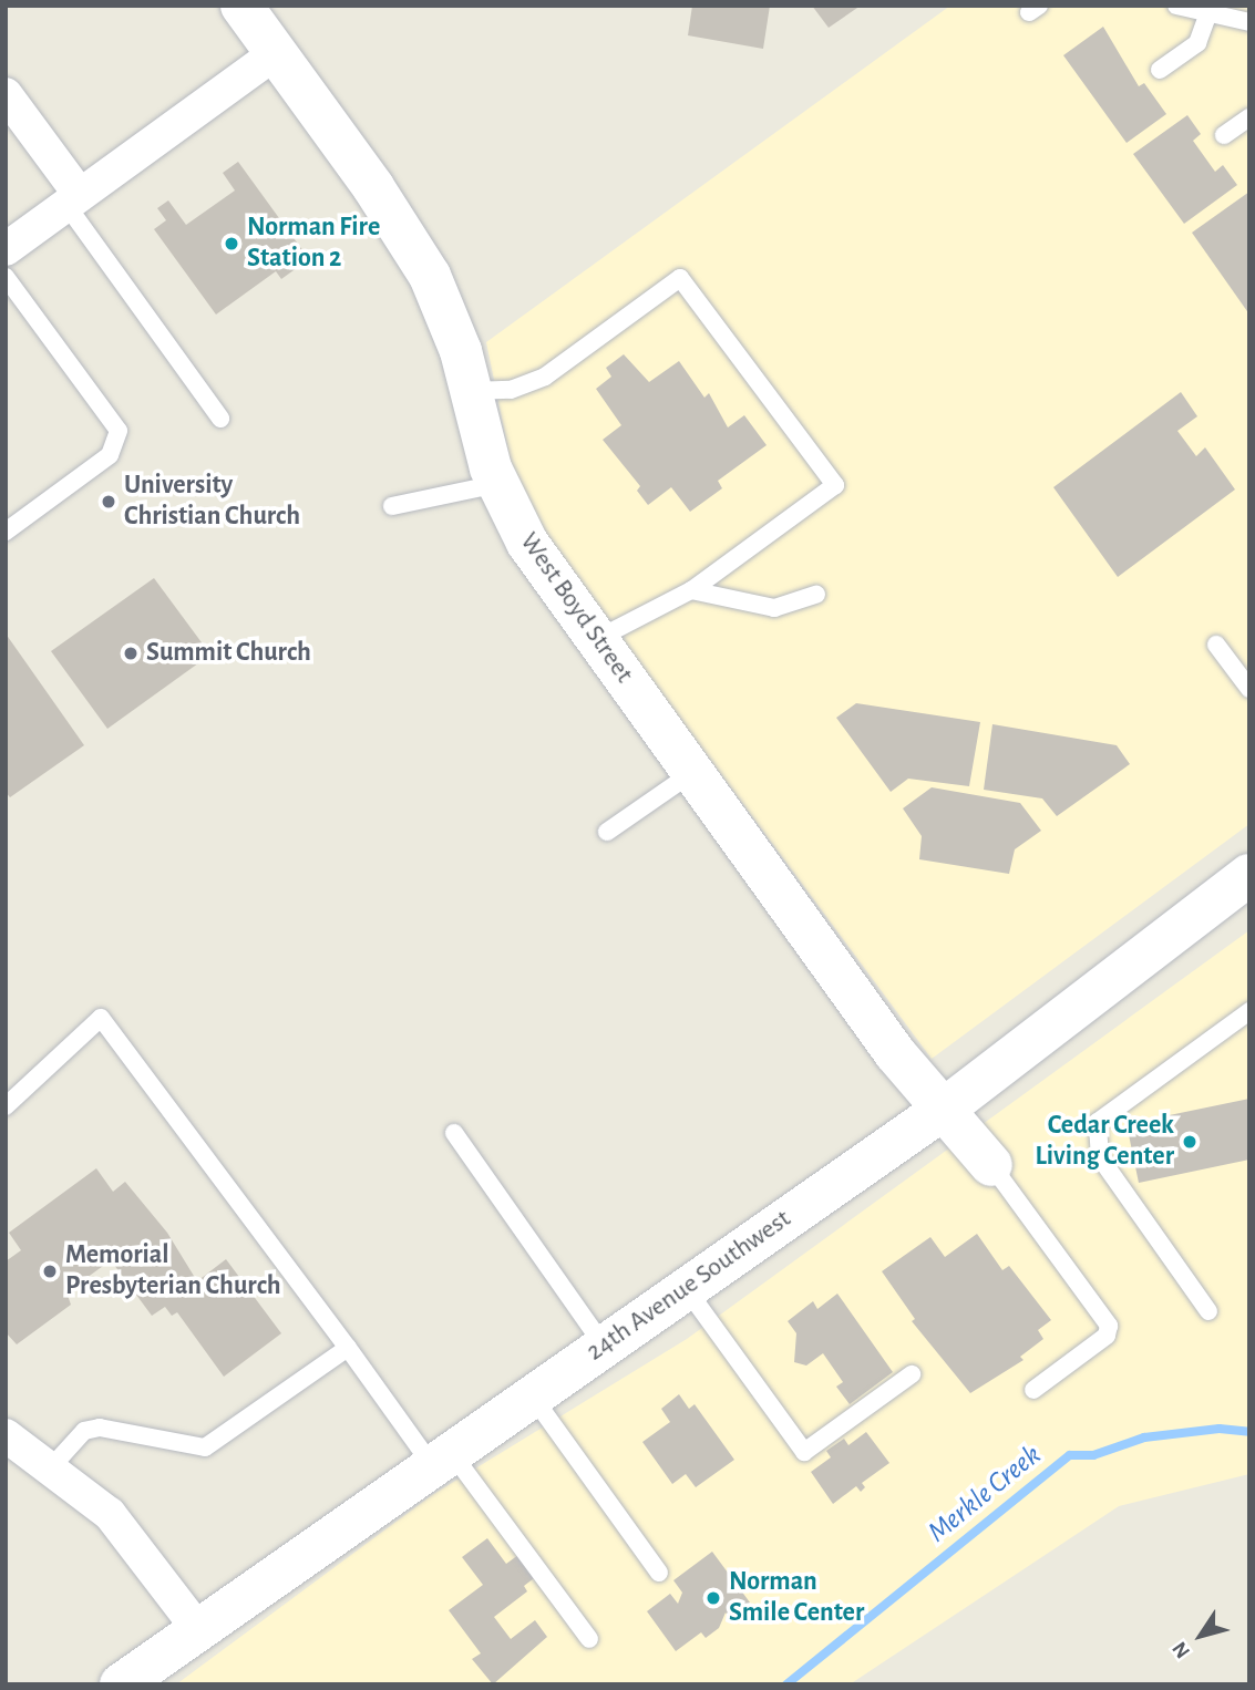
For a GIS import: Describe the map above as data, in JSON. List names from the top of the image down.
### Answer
{
  "streets": {
    "street": ["West Boyd Street", "24th Avenue Southwest"]
  },
  "crossings": [
    ["West Boyd Street", "24th Avenue Southwest"]
  ],
  "water": ["Merkle Creek"],
  "places": [
    "Norman Fire Station 2",
    "University Christian Church",
    "Summit Church",
    "Cedar Creek Living Center",
    "Memorial Presbyterian Church",
    "Norman Smile Center"
  ],
  "north": "bottom left"
}
